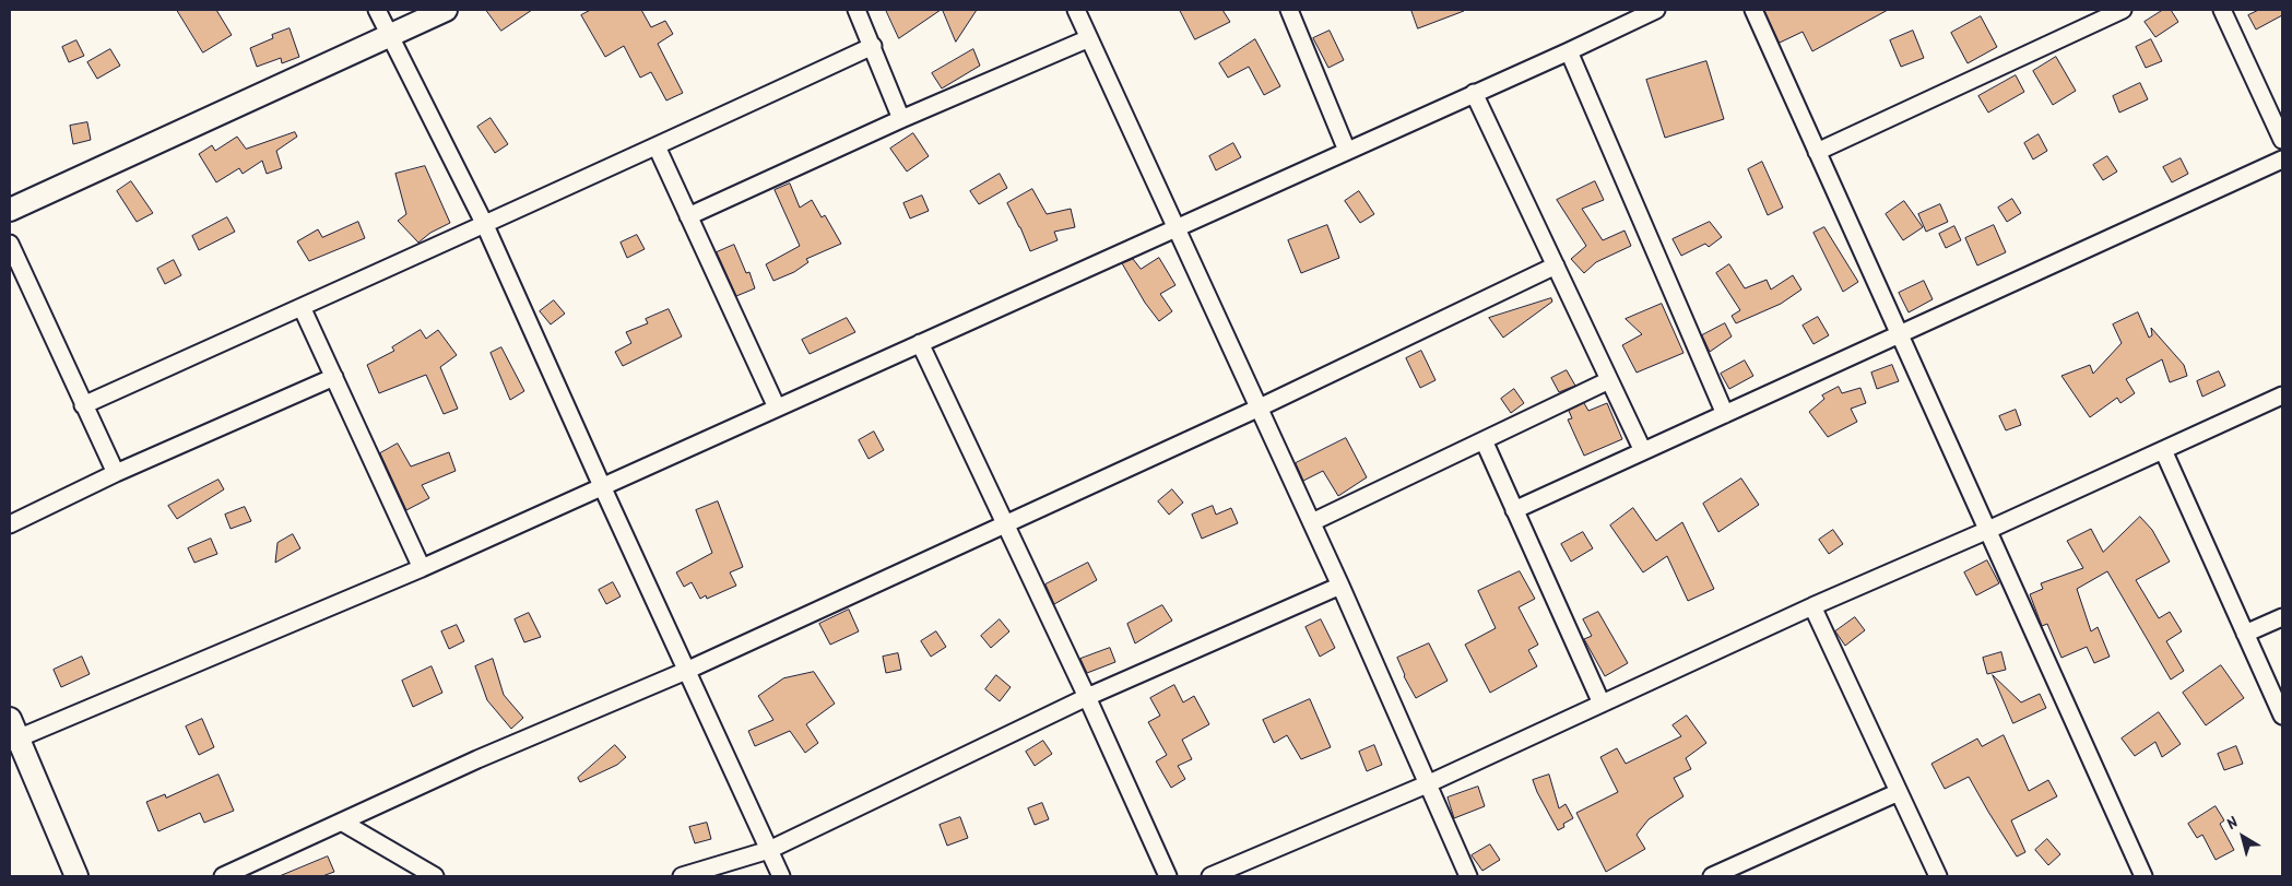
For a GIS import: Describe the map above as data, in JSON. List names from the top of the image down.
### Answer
{
  "north": "top left"
}
